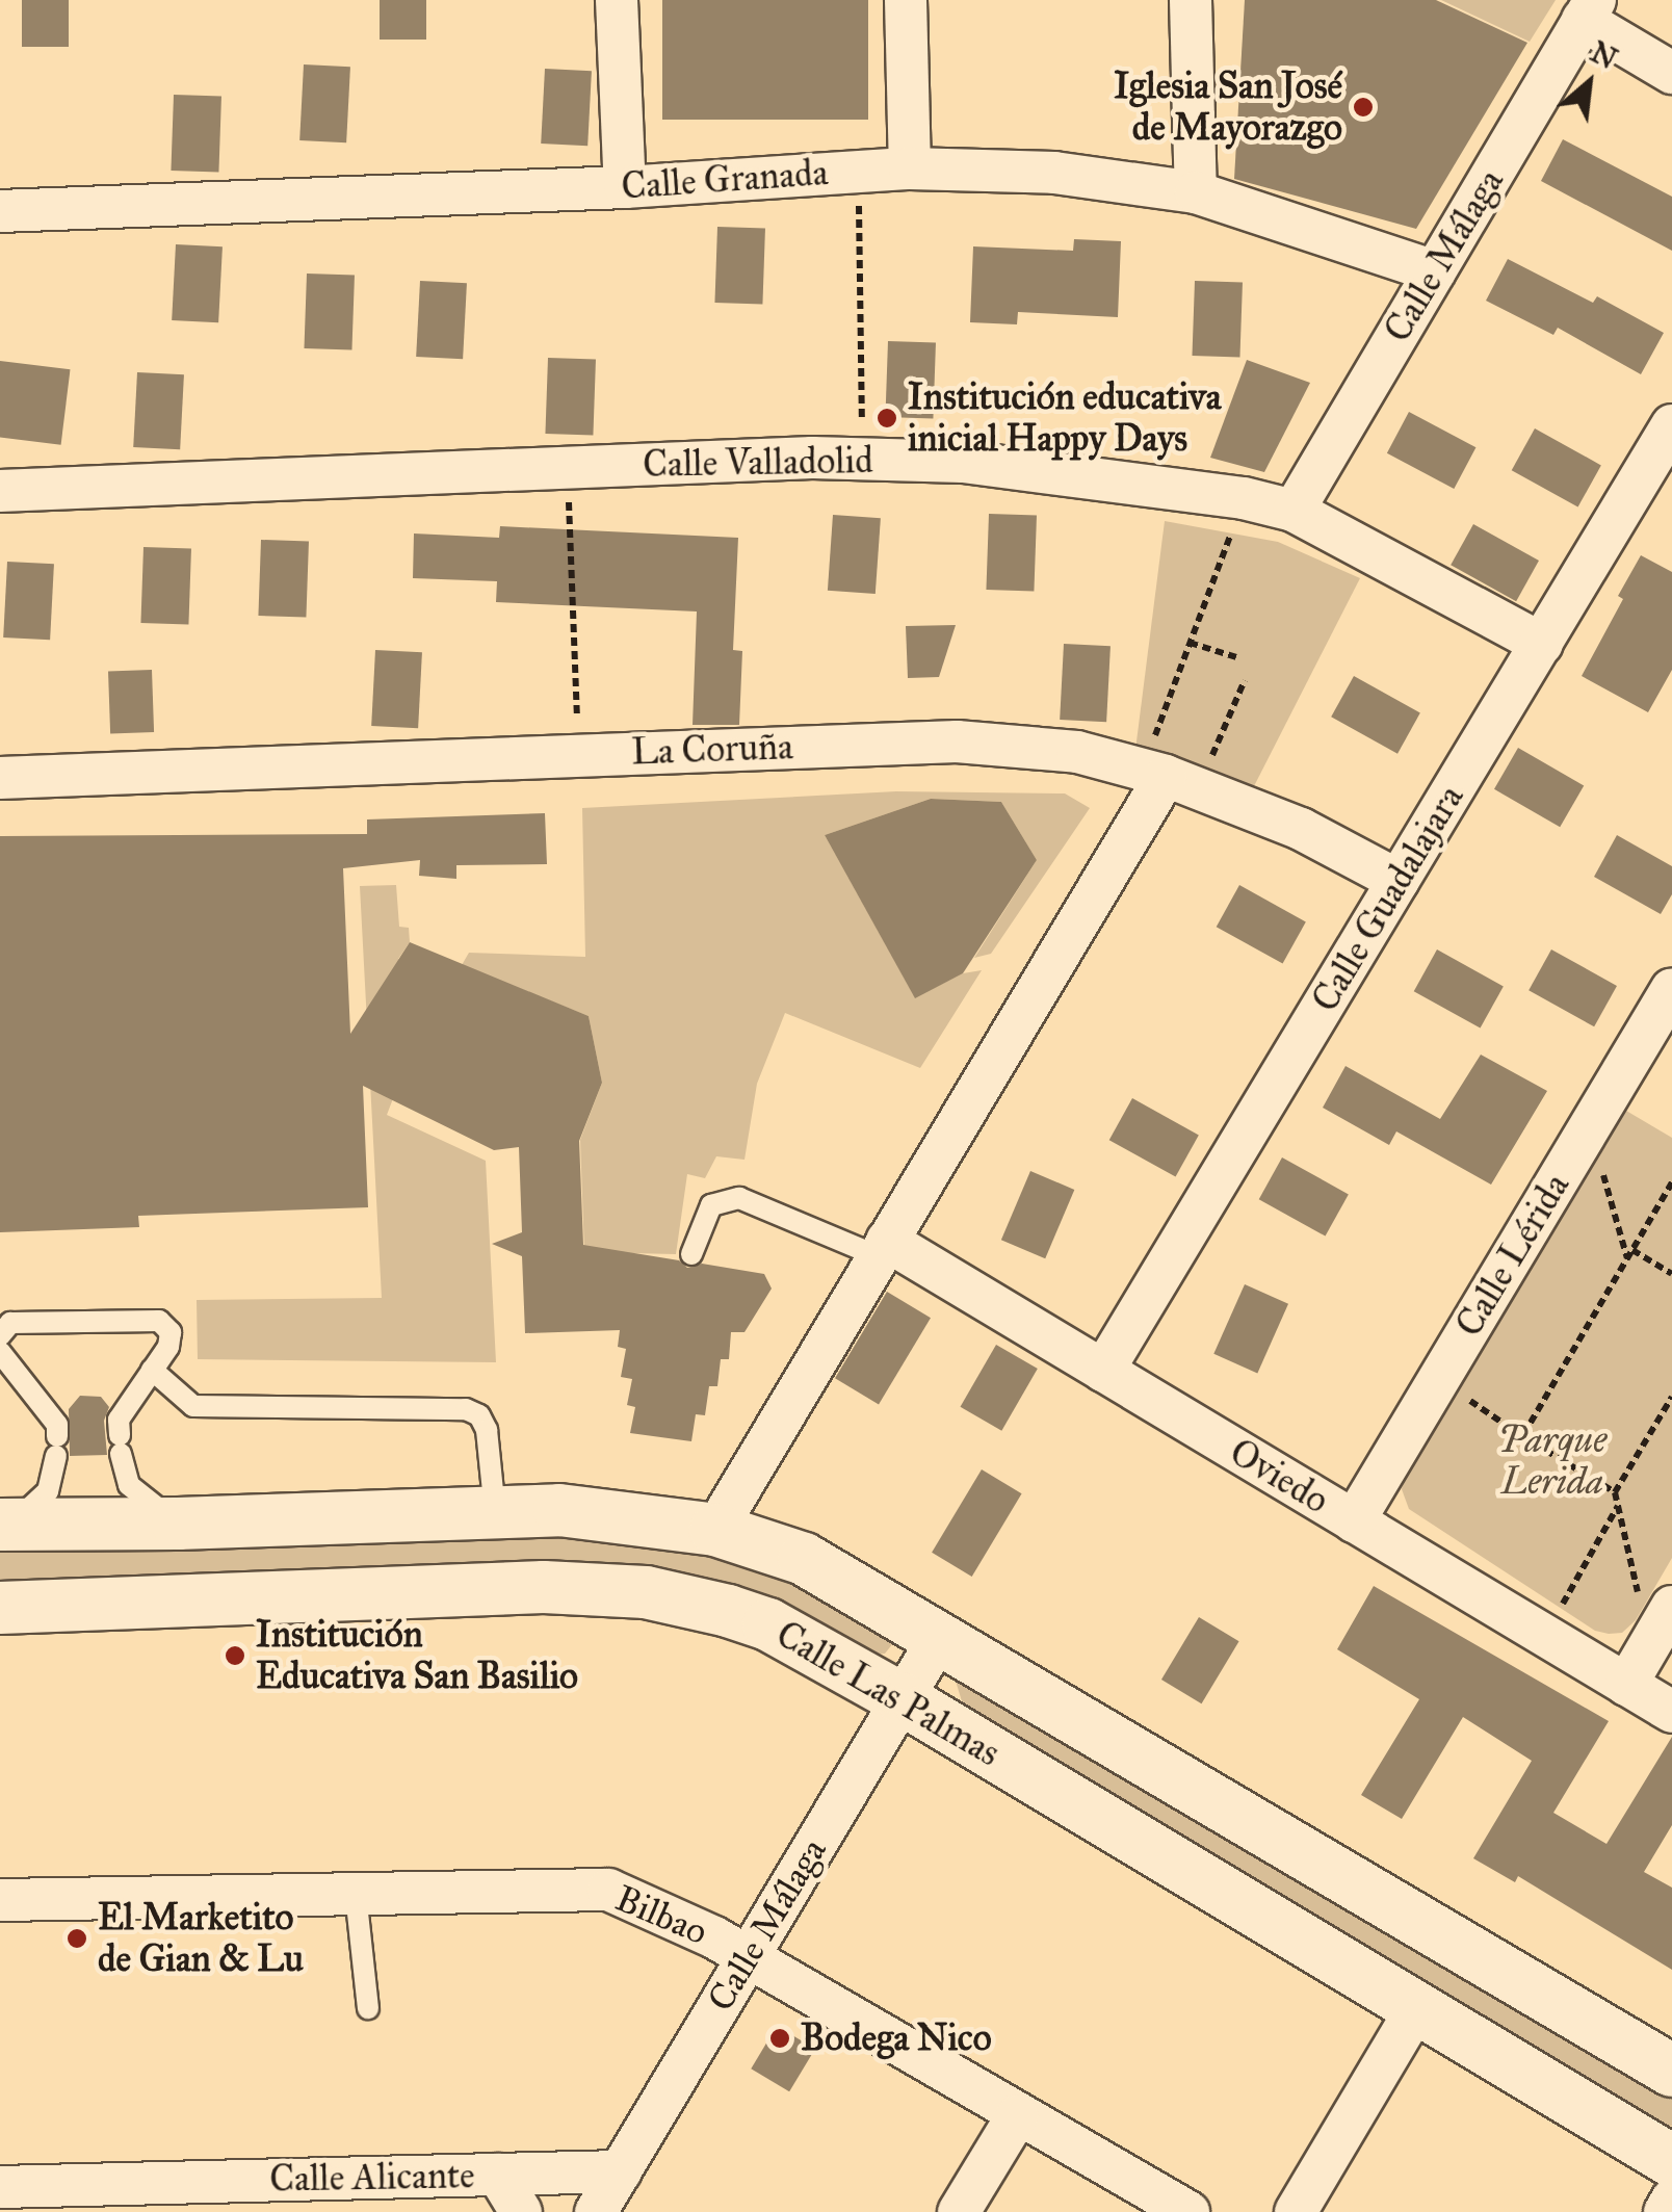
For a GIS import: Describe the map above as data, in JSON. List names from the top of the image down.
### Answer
{
  "streets": {
    "street": [
      "Calle Granada",
      "Calle Málaga",
      "Calle Valladolid",
      "La Coruña",
      "Calle Guadalajara",
      "Calle Lérida",
      "Oviedo",
      "Calle Las Palmas",
      "Bilbao",
      "Calle Alicante"
    ]
  },
  "crossings": [
    ["Calle Granada", "Calle Málaga"],
    ["Calle Málaga", "Calle Valladolid"],
    ["Calle Málaga", "Calle Las Palmas"],
    ["Calle Málaga", "Bilbao"],
    ["Calle Málaga", "Calle Alicante"],
    ["Calle Valladolid", "Calle Guadalajara"],
    ["La Coruña", "Calle Guadalajara"],
    ["Calle Guadalajara", "Oviedo"],
    ["Calle Lérida", "Oviedo"]
  ],
  "parks": ["Parque Lerida"],
  "places": [
    "Iglesia San José de Mayorazgo",
    "Institución educativa inicial Happy Days",
    "Institución Educativa San Basilio",
    "El Marketito de Gian & Lu",
    "Bodega Nico"
  ],
  "north": "top right"
}
